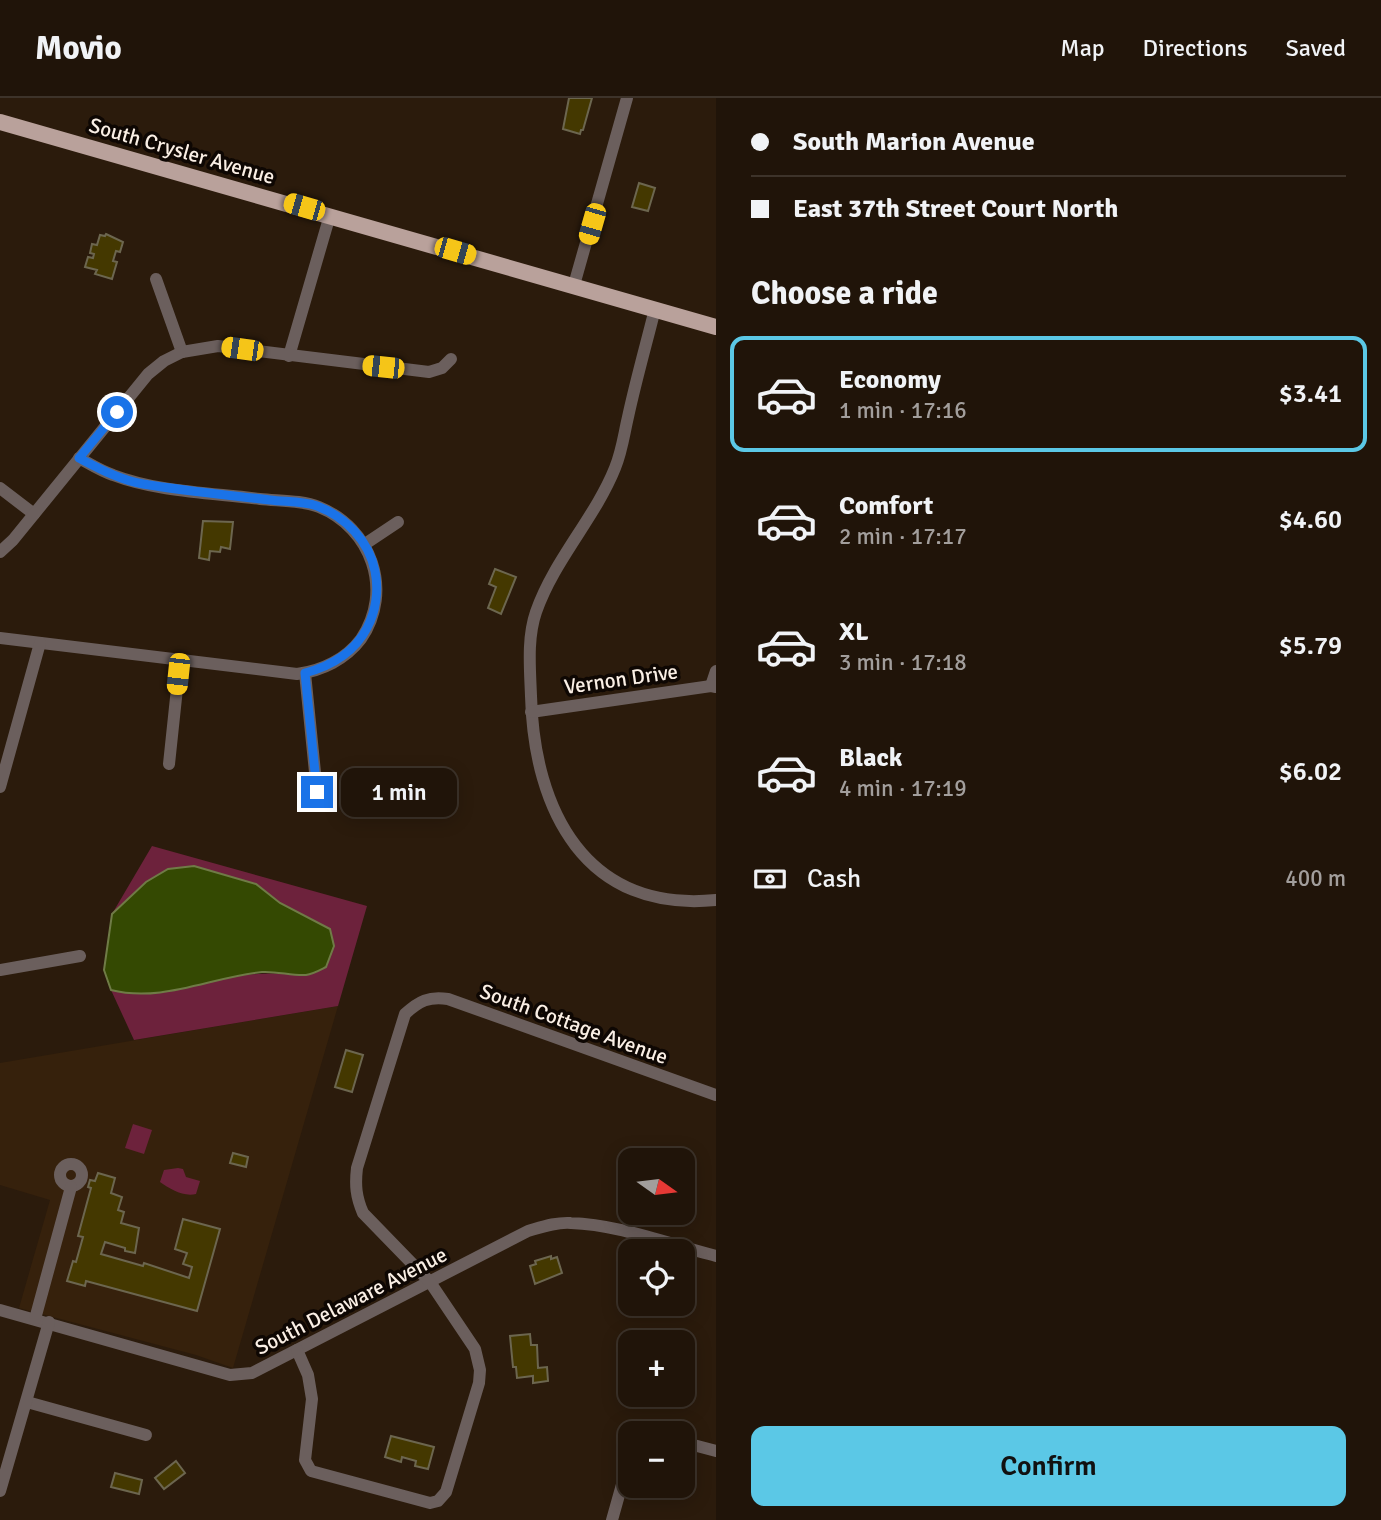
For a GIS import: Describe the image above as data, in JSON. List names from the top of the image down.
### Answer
{
  "streets": {
    "main road": ["South Crysler Avenue"],
    "street": ["Vernon Drive", "South Cottage Avenue", "South Delaware Avenue"]
  },
  "crossings": [
    ["South Cottage Avenue", "South Delaware Avenue"]
  ],
  "north": "right",
  "page": {
    "header": "Movio",
    "nav": ["Map", "Directions", "Saved"],
    "banner": ["South Marion Avenue", "East 37th Street Court North"],
    "heading": "Choose a ride",
    "list": [
      {
        "name": "Economy",
        "note": "1 min · 17:16",
        "value": "$3.41"
      },
      {
        "name": "Comfort",
        "note": "2 min · 17:17",
        "value": "$4.60"
      },
      {
        "name": "XL",
        "note": "3 min · 17:18",
        "value": "$5.79"
      },
      {
        "name": "Black",
        "note": "4 min · 17:19",
        "value": "$6.02"
      }
    ],
    "bubble": "1 min",
    "pay": ["Cash", "400 m"],
    "map_buttons": ["+", "−"],
    "buttons": "Confirm"
  }
}
